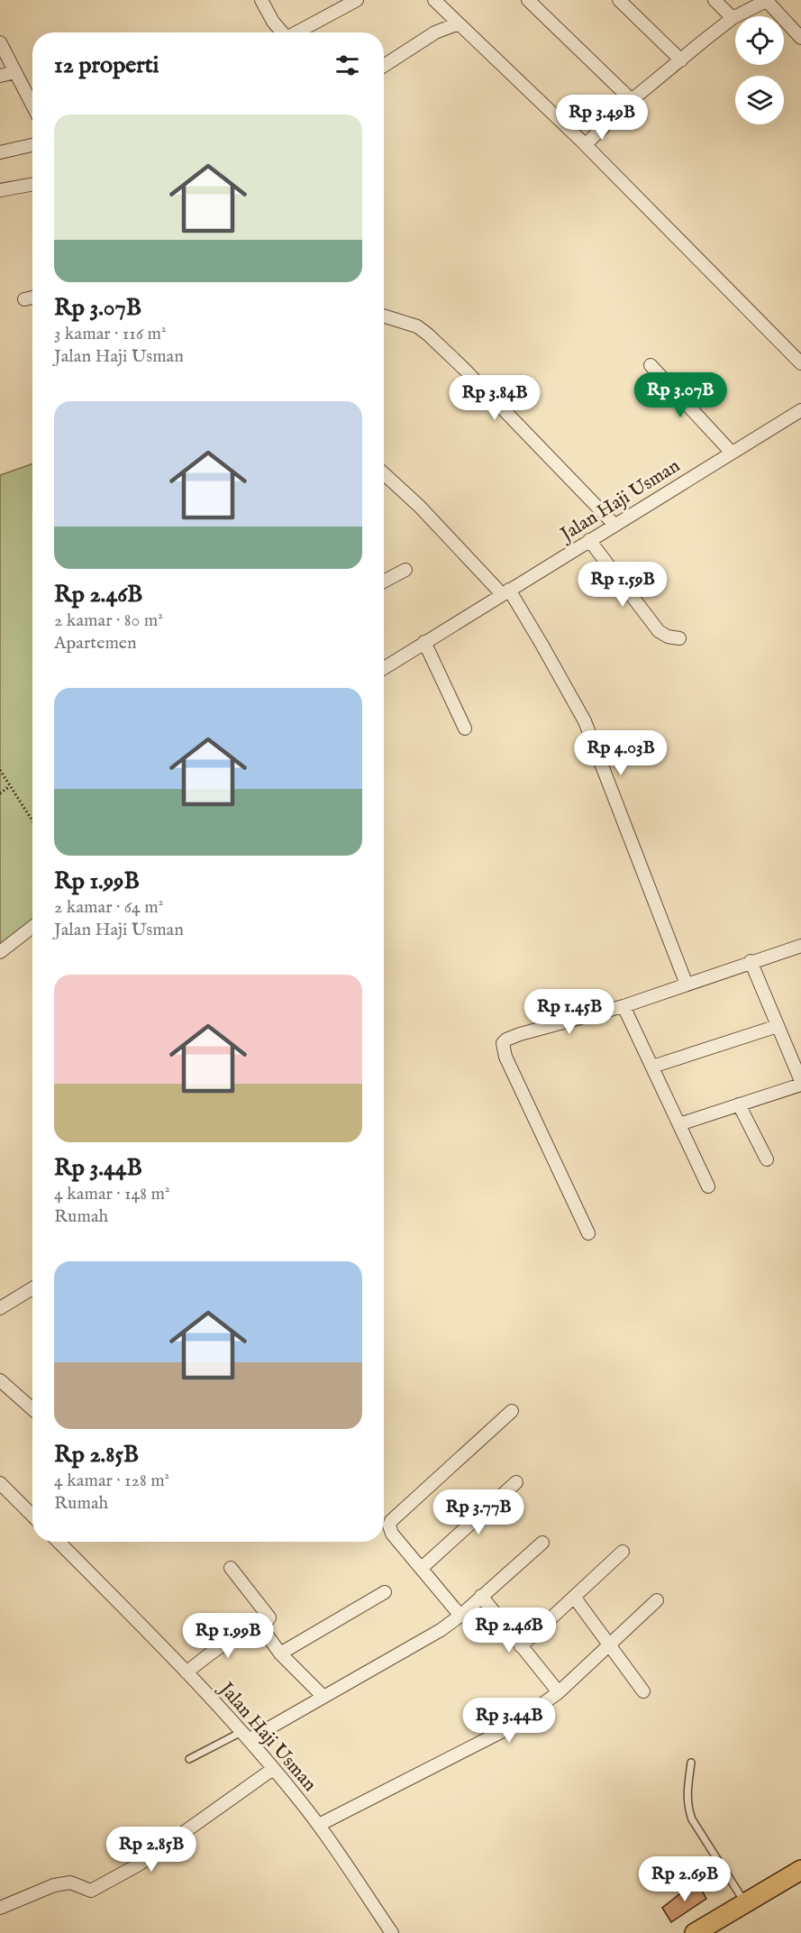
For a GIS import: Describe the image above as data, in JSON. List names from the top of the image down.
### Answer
{
  "streets": {
    "street": ["Jalan Haji Usman"]
  },
  "page": {
    "heading": "12 properti",
    "price": [
      "Rp 3.49B",
      "Rp 3.07B",
      "Rp 3.84B",
      "Rp 1.59B",
      "Rp 4.03B",
      "Rp 1.45B",
      "Rp 3.77B",
      "Rp 2.46B",
      "Rp 1.99B",
      "Rp 3.44B",
      "Rp 2.85B",
      "Rp 2.69B"
    ],
    "list": [
      {
        "name": "Rp 3.07B",
        "note": "3 kamar · 116 m² · Jalan Haji Usman"
      },
      {
        "name": "Rp 2.46B",
        "note": "2 kamar · 80 m² · Apartemen"
      },
      {
        "name": "Rp 1.99B",
        "note": "2 kamar · 64 m² · Jalan Haji Usman"
      },
      {
        "name": "Rp 3.44B",
        "note": "4 kamar · 148 m² · Rumah"
      },
      {
        "name": "Rp 2.85B",
        "note": "4 kamar · 128 m² · Rumah"
      }
    ]
  }
}
